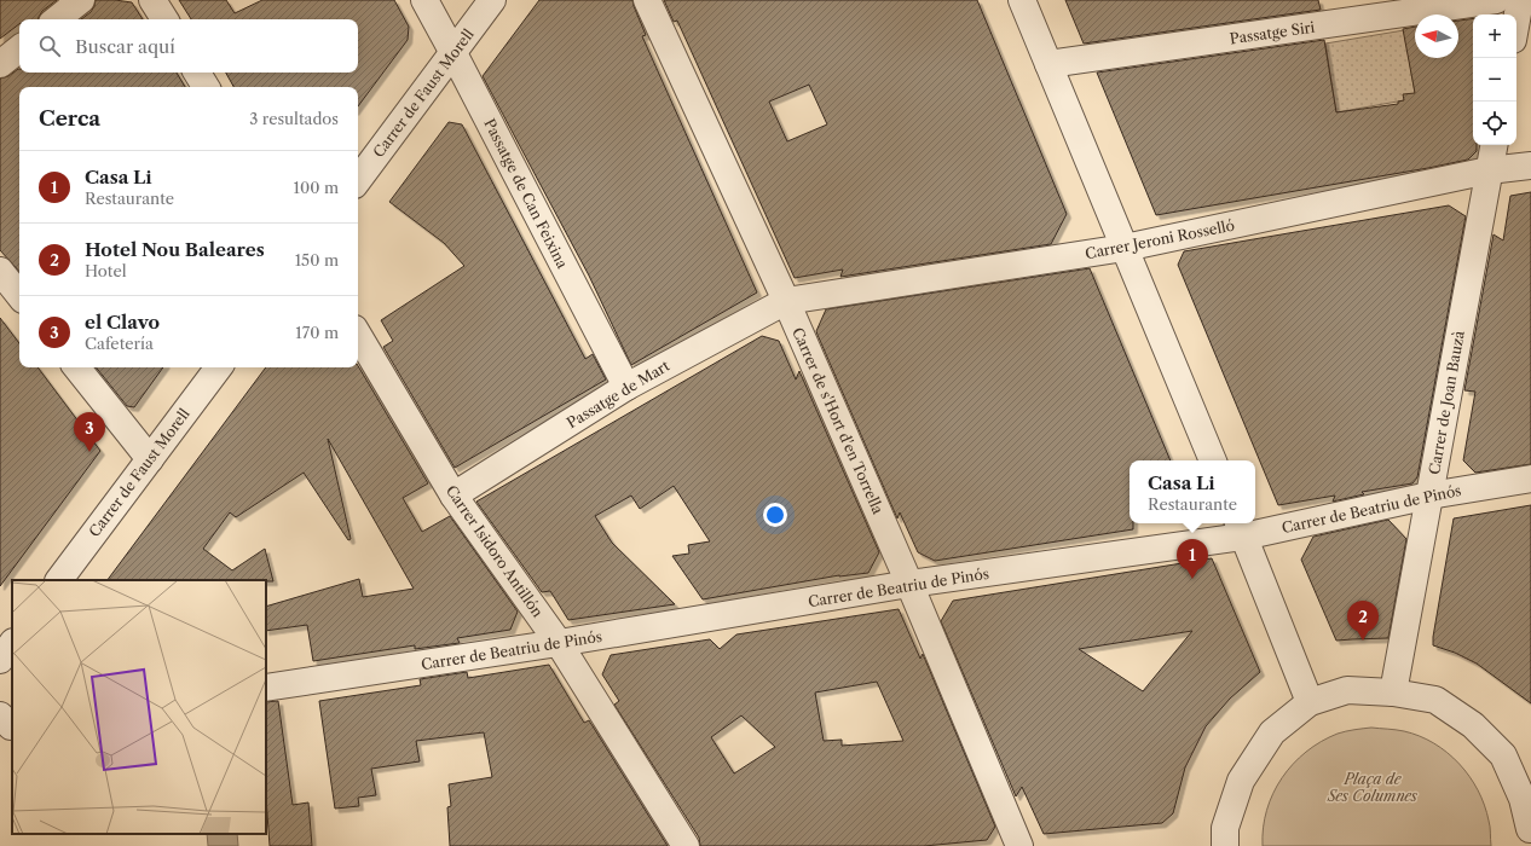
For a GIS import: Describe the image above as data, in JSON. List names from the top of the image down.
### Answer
{
  "streets": {
    "street": [
      "Passatge Siri",
      "Carrer de Faust Morell",
      "Passatge de Can Feixina",
      "Carrer Jeroni Rosselló",
      "Passatge de Mart",
      "Carrer de Joan Bauzà",
      "Carrer de s'Hort d'en Torrella",
      "Carrer de Beatriu de Pinós",
      "Carrer Isidoro Antillón"
    ]
  },
  "crossings": [
    ["Carrer de Faust Morell", "Passatge de Can Feixina"],
    ["Passatge de Can Feixina", "Passatge de Mart"],
    ["Carrer Jeroni Rosselló", "Passatge de Mart"],
    ["Carrer Jeroni Rosselló", "Carrer de Joan Bauzà"],
    ["Carrer Jeroni Rosselló", "Carrer de s'Hort d'en Torrella"],
    ["Passatge de Mart", "Carrer de s'Hort d'en Torrella"],
    ["Passatge de Mart", "Carrer Isidoro Antillón"],
    ["Carrer de Joan Bauzà", "Carrer de Beatriu de Pinós"],
    ["Carrer de s'Hort d'en Torrella", "Carrer de Beatriu de Pinós"],
    ["Carrer de Beatriu de Pinós", "Carrer Isidoro Antillón"]
  ],
  "parks": ["Plaça de Ses Columnes"],
  "north": "left",
  "page": {
    "map_buttons": ["+", "−"],
    "search": "Buscar aquí",
    "heading": ["Cerca", "3 resultados"],
    "list": [
      {
        "mark": "1",
        "name": "Casa Li",
        "note": "Restaurante",
        "value": "100 m"
      },
      {
        "mark": "2",
        "name": "Hotel Nou Baleares",
        "note": "Hotel",
        "value": "150 m"
      },
      {
        "mark": "3",
        "name": "el Clavo",
        "note": "Cafetería",
        "value": "170 m"
      }
    ],
    "pins": ["3", "1", "2"],
    "popup": ["Casa Li", "Restaurante"]
  }
}
